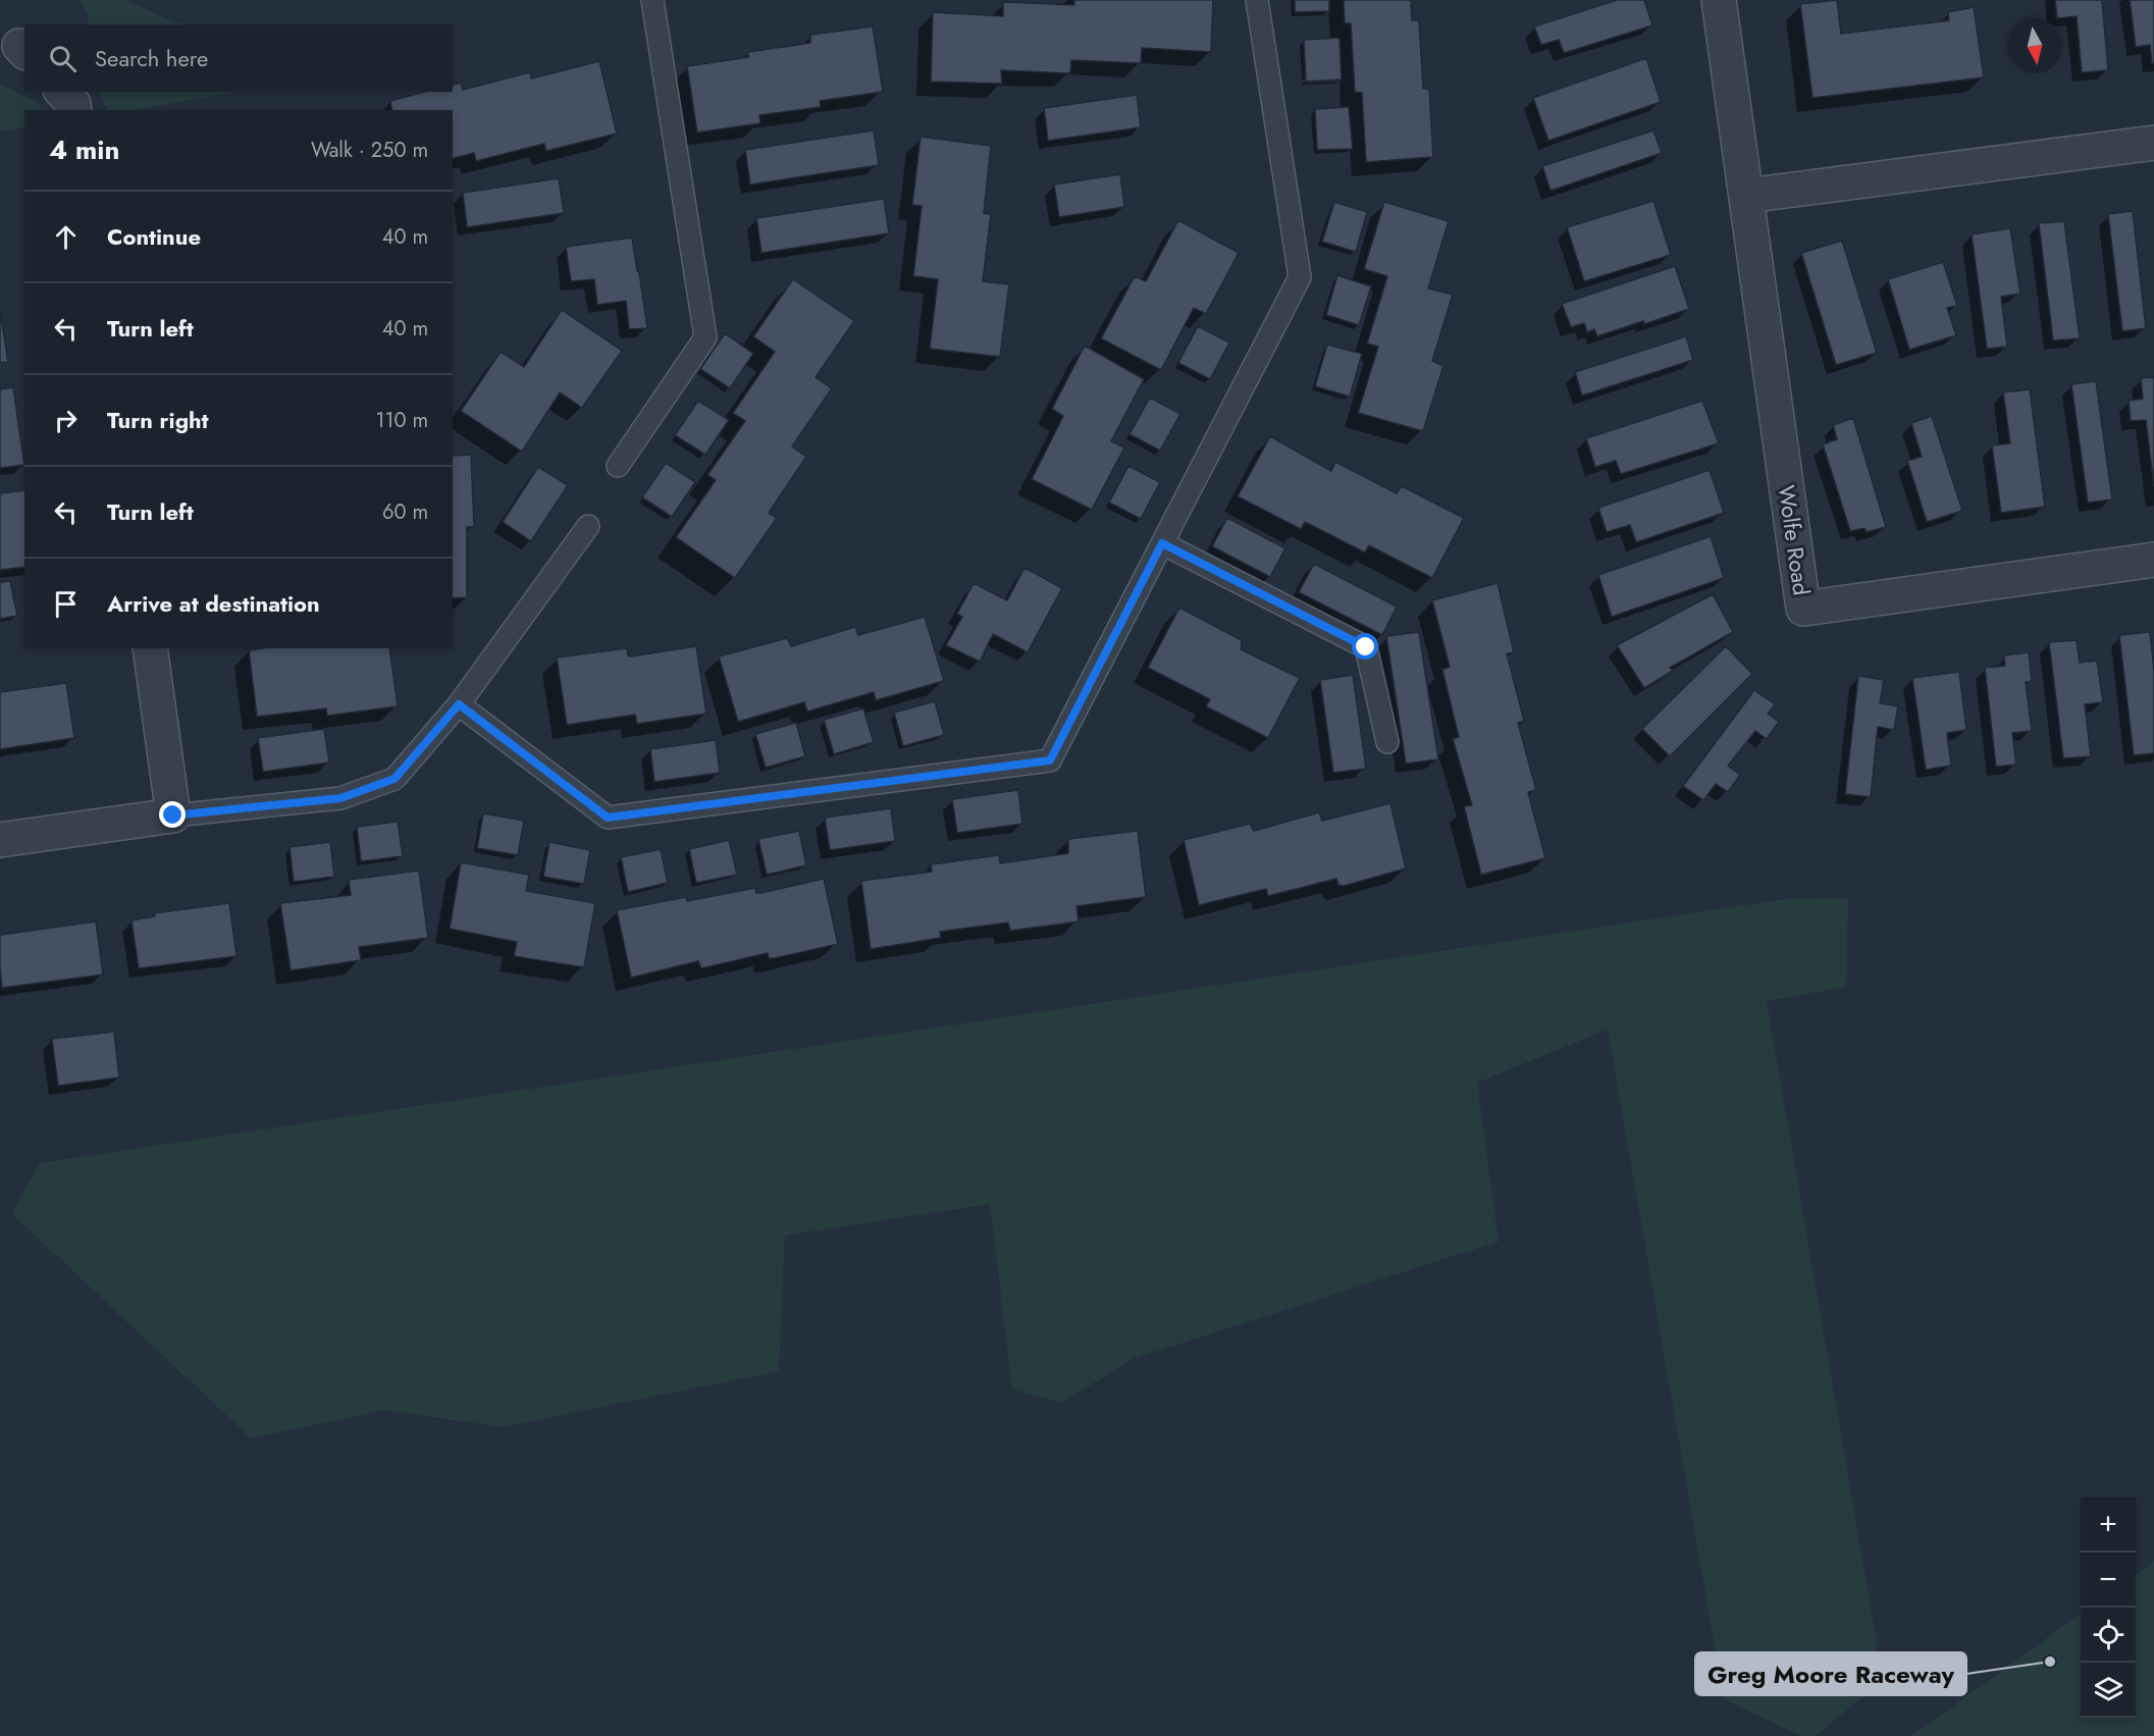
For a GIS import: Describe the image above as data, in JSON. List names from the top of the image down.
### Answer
{
  "streets": {
    "street": ["Wolfe Road"]
  },
  "places": ["Greg Moore Raceway"],
  "north": "bottom",
  "page": {
    "search": "Search here",
    "heading": ["4 min", "Walk · 250 m"],
    "list": [
      ["Continue", "40 m"],
      ["Turn left", "40 m"],
      ["Turn right", "110 m"],
      ["Turn left", "60 m"],
      "Arrive at destination"
    ],
    "map_buttons": ["+", "−"]
  }
}
